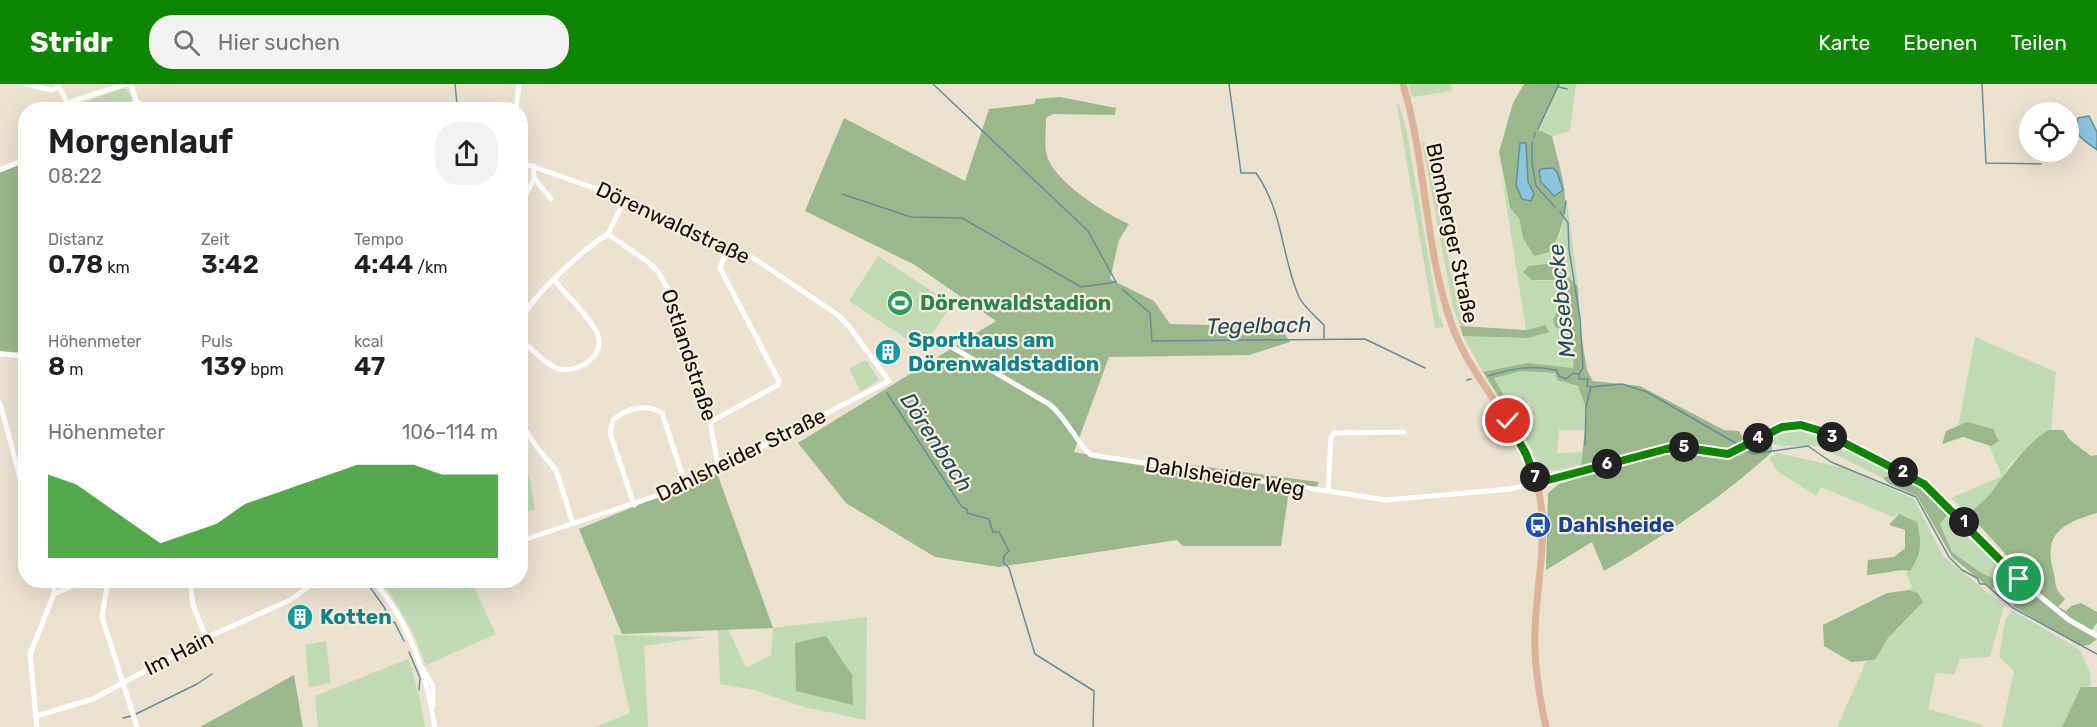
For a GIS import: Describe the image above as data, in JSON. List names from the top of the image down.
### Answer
{
  "streets": {
    "main road": ["Blomberger Straße"],
    "street": [
      "Dörenwaldstraße",
      "Ostlandstraße",
      "Dahlsheider Straße",
      "Dahlsheider Weg",
      "Im Hain"
    ]
  },
  "crossings": [
    ["Dörenwaldstraße", "Dahlsheider Straße"],
    ["Blomberger Straße", "Dahlsheider Weg"],
    ["Ostlandstraße", "Dahlsheider Straße"]
  ],
  "water": ["Mosebecke", "Tegelbach", "Dörenbach"],
  "places": {
    "sports": ["Dörenwaldstadion"],
    "building": ["Sporthaus am Dörenwaldstadion", "Kotten"],
    "bus stop": ["Dahlsheide"]
  },
  "page": {
    "header": "Stridr",
    "search": "Hier suchen",
    "nav": ["Karte", "Ebenen", "Teilen"],
    "heading": ["Morgenlauf", "08:22"],
    "stats": [
      ["Distanz", "0.78 km"],
      ["Zeit", "3:42"],
      ["Tempo", "4:44 /km"],
      ["Höhenmeter", "8 m"],
      ["Puls", "139 bpm"],
      ["kcal", "47"]
    ],
    "chart": ["Höhenmeter", "106–114 m"],
    "pins": [
      "3",
      "4",
      "5",
      "6",
      "2",
      "7",
      "1"
    ]
  }
}
